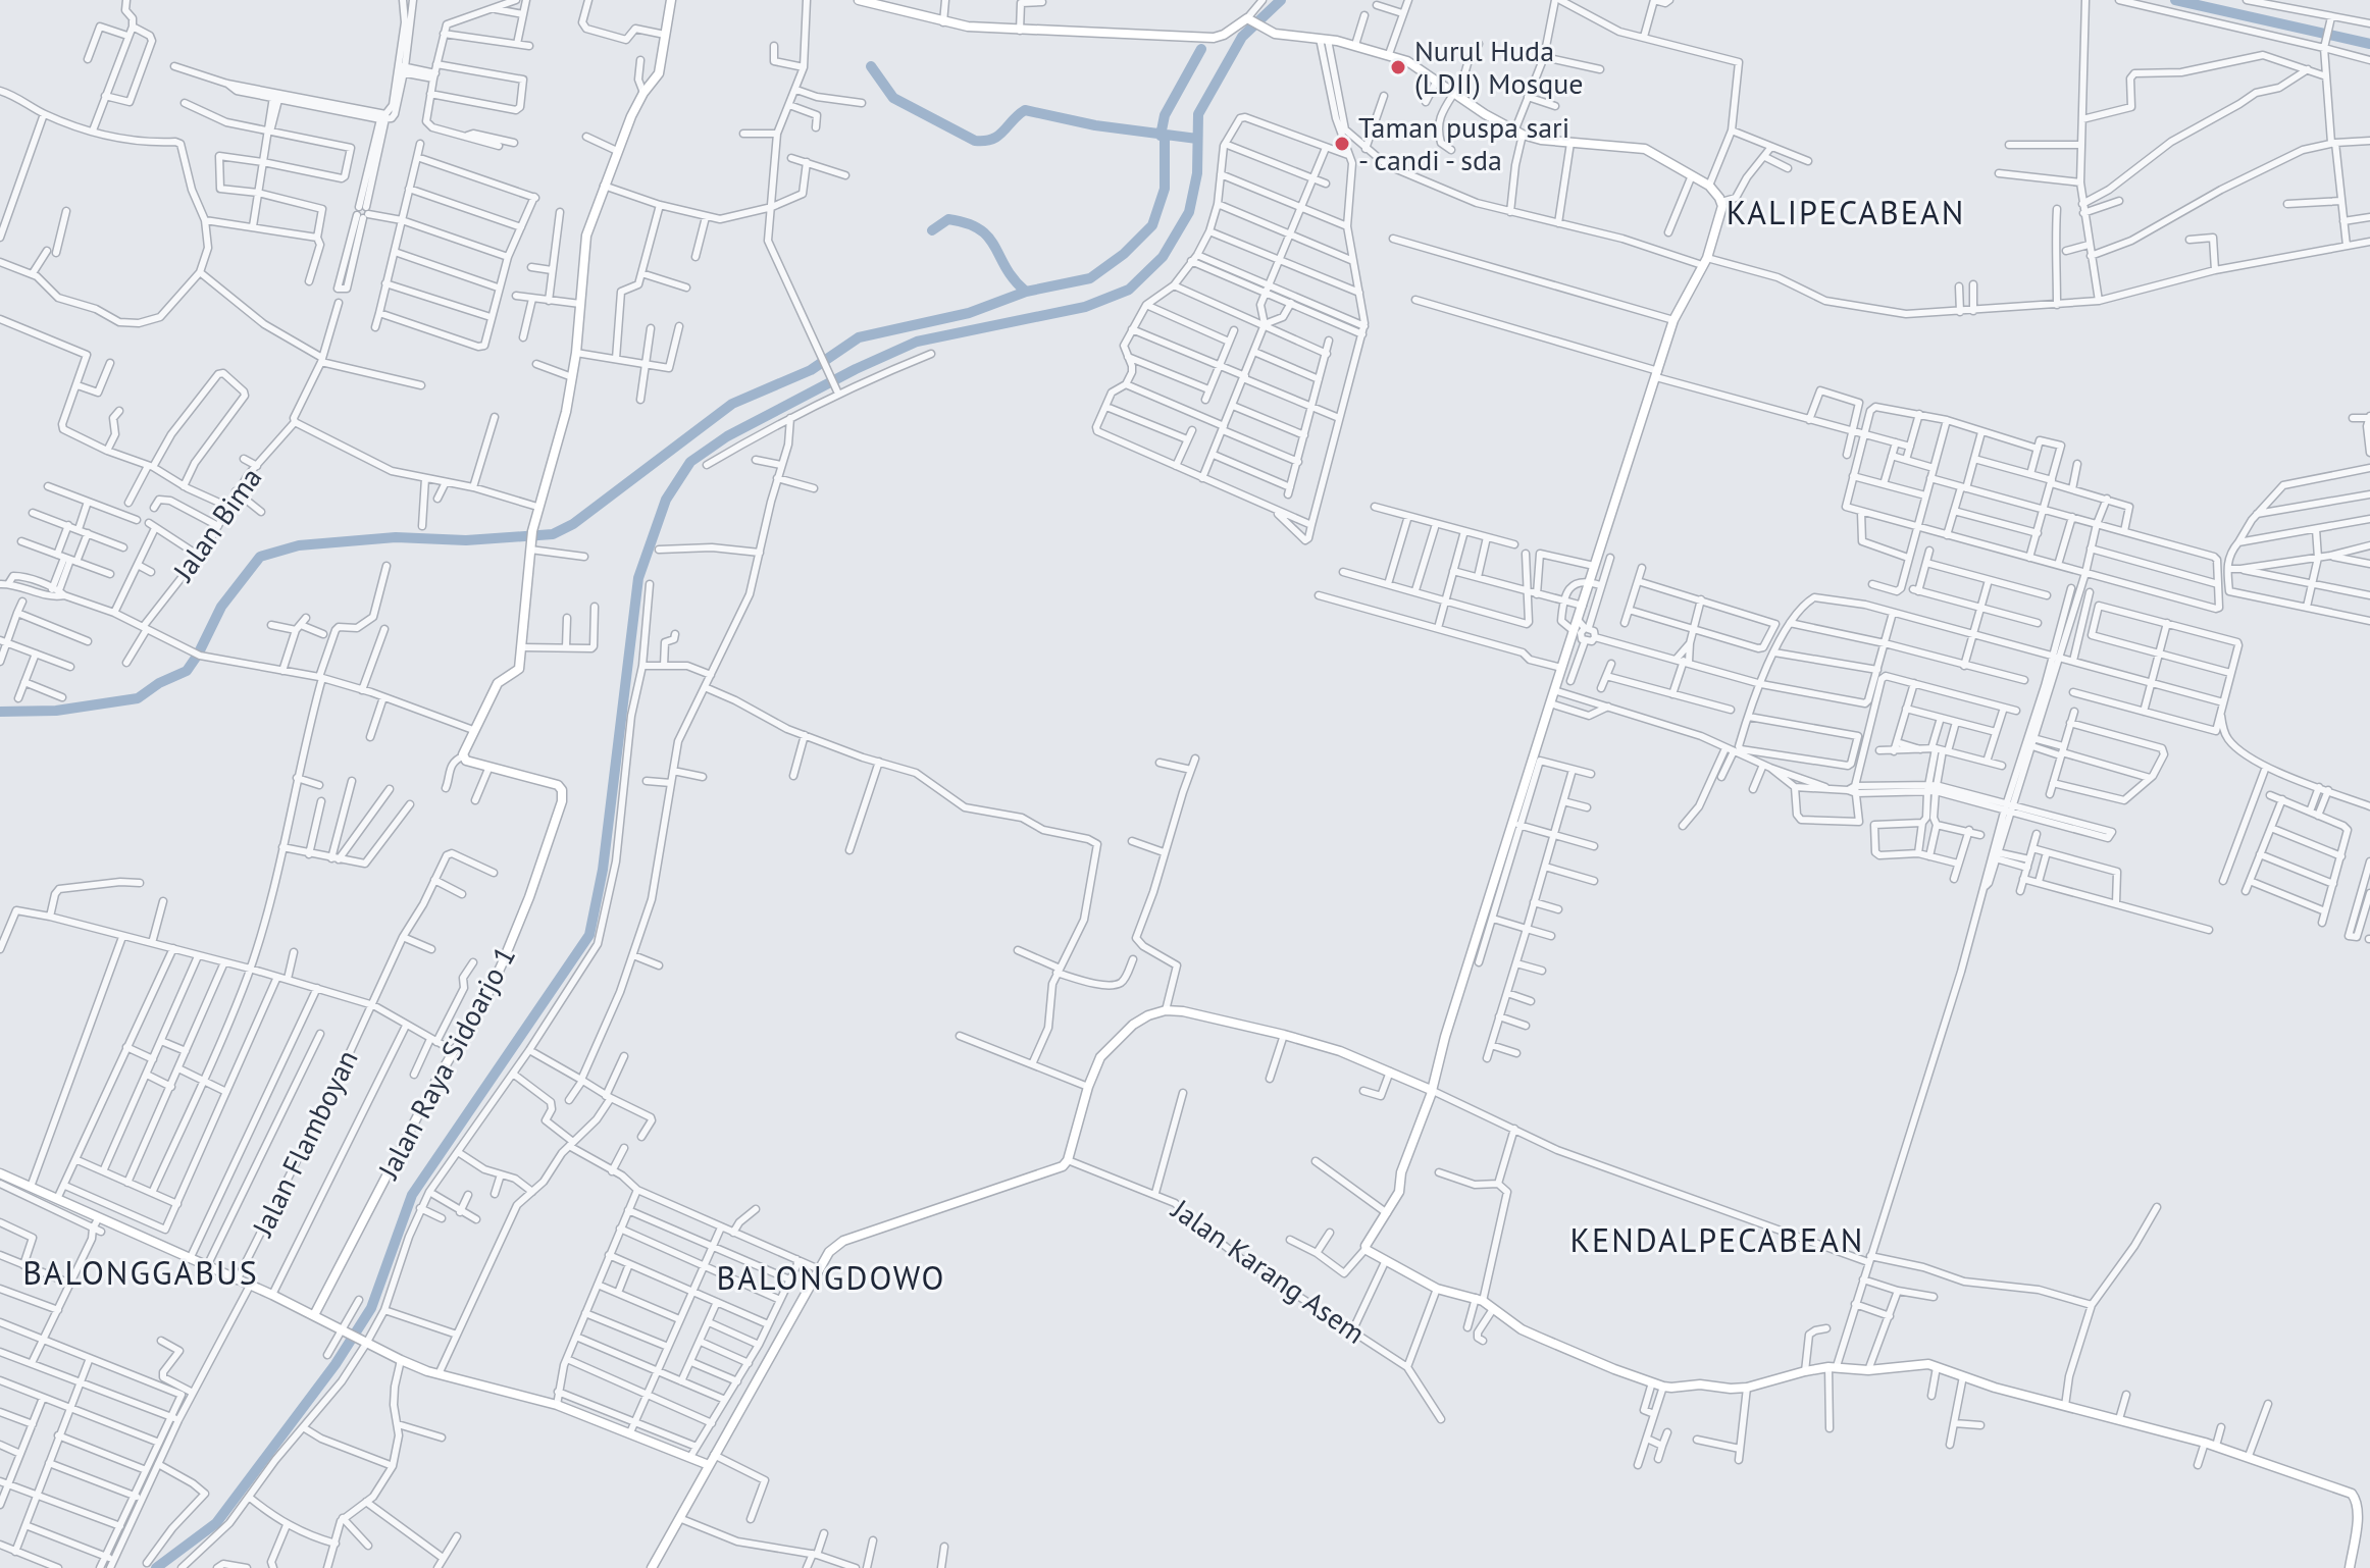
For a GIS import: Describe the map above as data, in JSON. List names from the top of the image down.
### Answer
{
  "streets": {
    "street": [
      "Jalan Bima",
      "Jalan Raya Sidoarjo 1",
      "Jalan Flamboyan",
      "Jalan Karang Asem"
    ]
  },
  "districts": [
    "KALIPECABEAN",
    "KENDALPECABEAN",
    "BALONGGABUS",
    "BALONGDOWO"
  ],
  "places": ["Nurul Huda (LDII) Mosque", "Taman puspa sari - candi - sda"]
}
